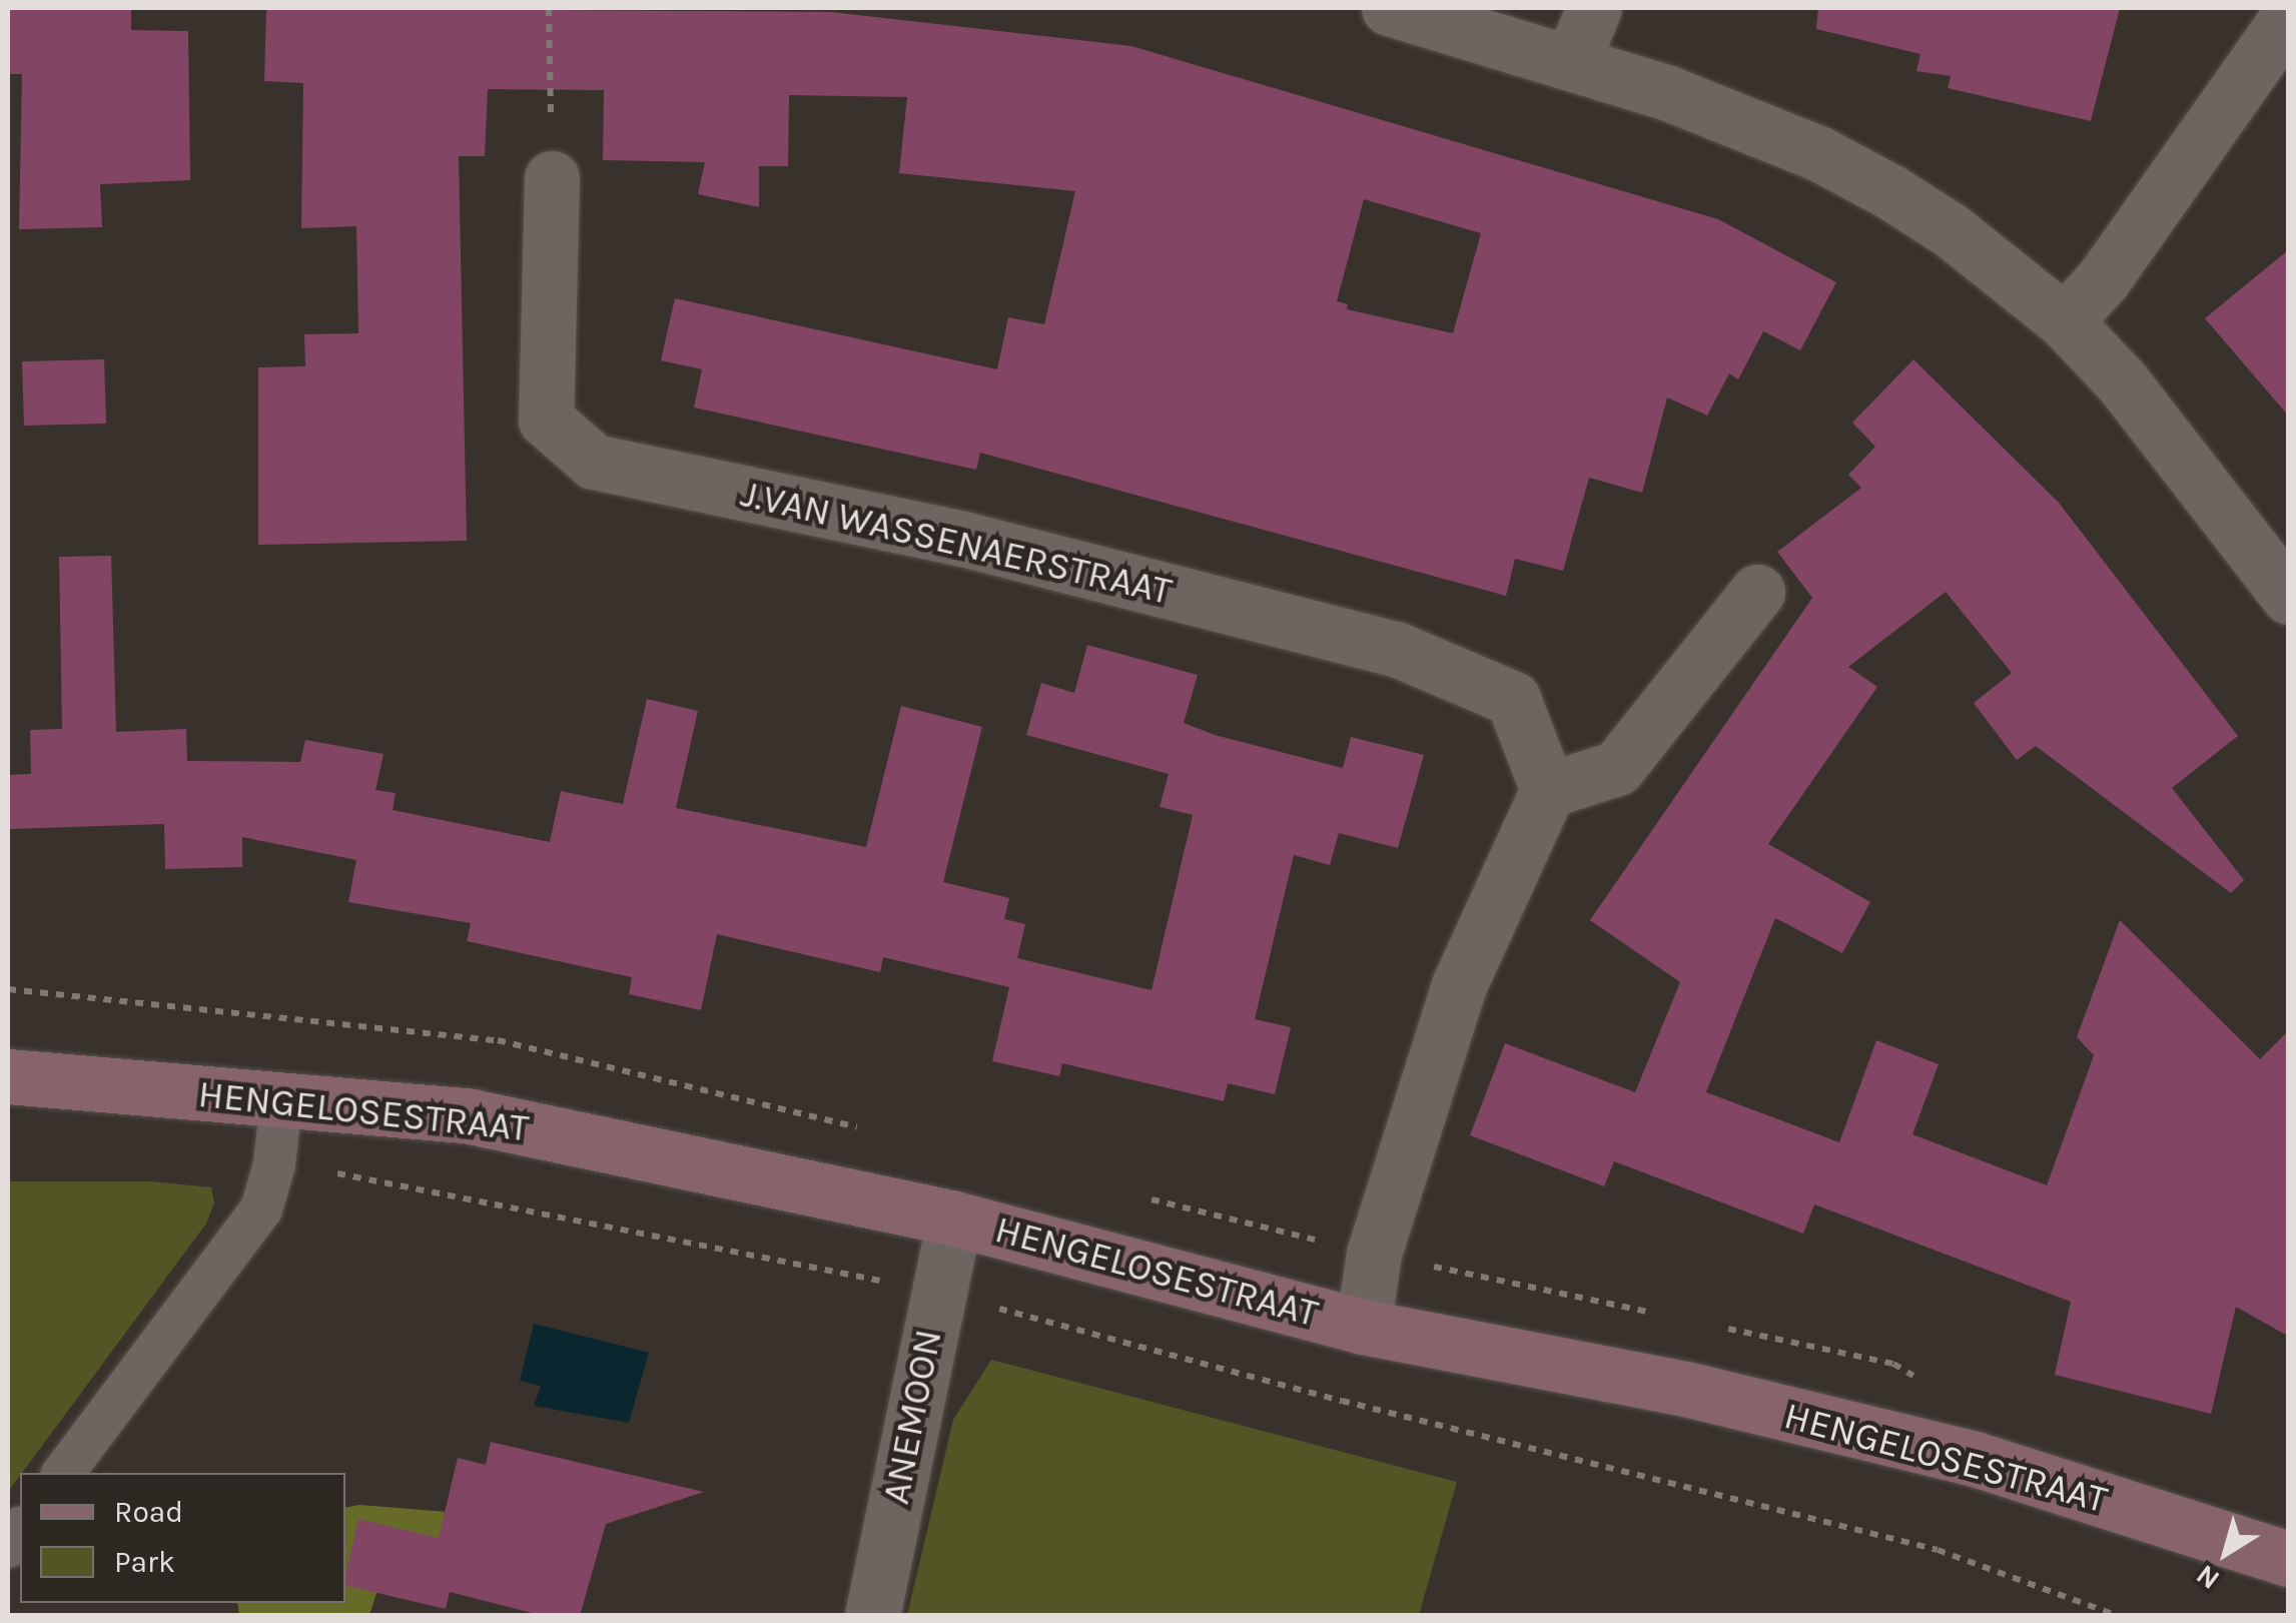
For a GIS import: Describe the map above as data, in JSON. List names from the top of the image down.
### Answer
{
  "streets": {
    "main road": ["HENGELOSESTRAAT"],
    "street": ["J.VAN WASSENAERSTRAAT", "ANEMOON"]
  },
  "crossings": [
    ["HENGELOSESTRAAT", "ANEMOON"]
  ],
  "legend": ["Road", "Park"],
  "north": "bottom left"
}
